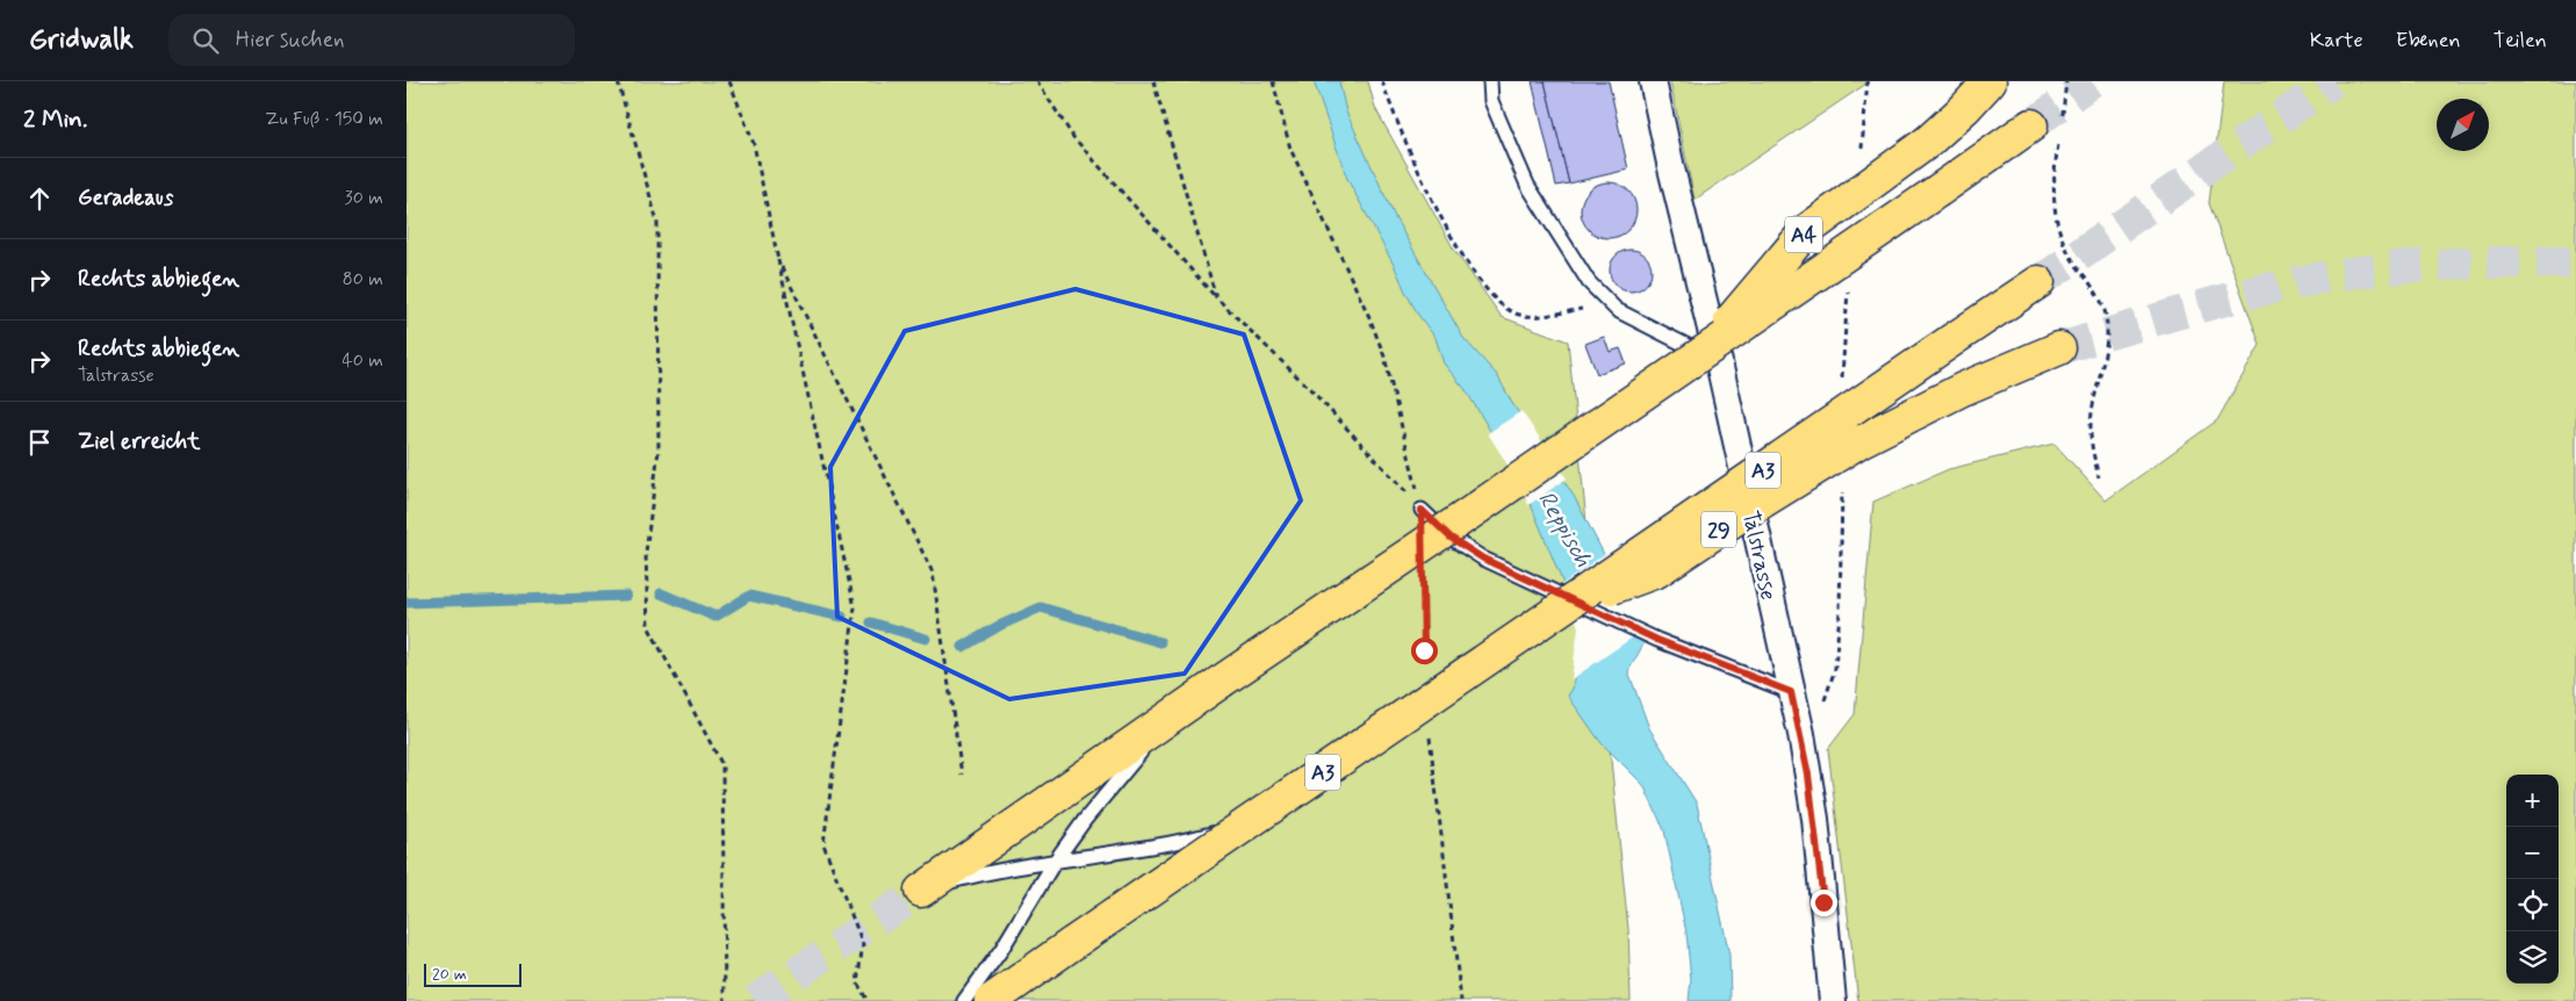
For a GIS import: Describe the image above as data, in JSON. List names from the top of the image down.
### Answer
{
  "streets": {
    "highway": ["A4", "A3", "29"],
    "street": ["Talstrasse"]
  },
  "crossings": [
    ["A4", "Talstrasse"],
    ["A3", "29"]
  ],
  "water": ["Reppisch"],
  "scale_bar": "20 m",
  "north": "top right",
  "page": {
    "header": "Gridwalk",
    "search": "Hier suchen",
    "nav": ["Karte", "Ebenen", "Teilen"],
    "heading": ["2 Min.", "Zu Fuß · 150 m"],
    "list": [
      ["Geradeaus", "30 m"],
      ["Rechts abbiegen", "80 m"],
      ["Rechts abbiegen", "Talstrasse", "40 m"],
      "Ziel erreicht"
    ],
    "map_buttons": ["+", "−"],
    "scale": "20 m"
  }
}
